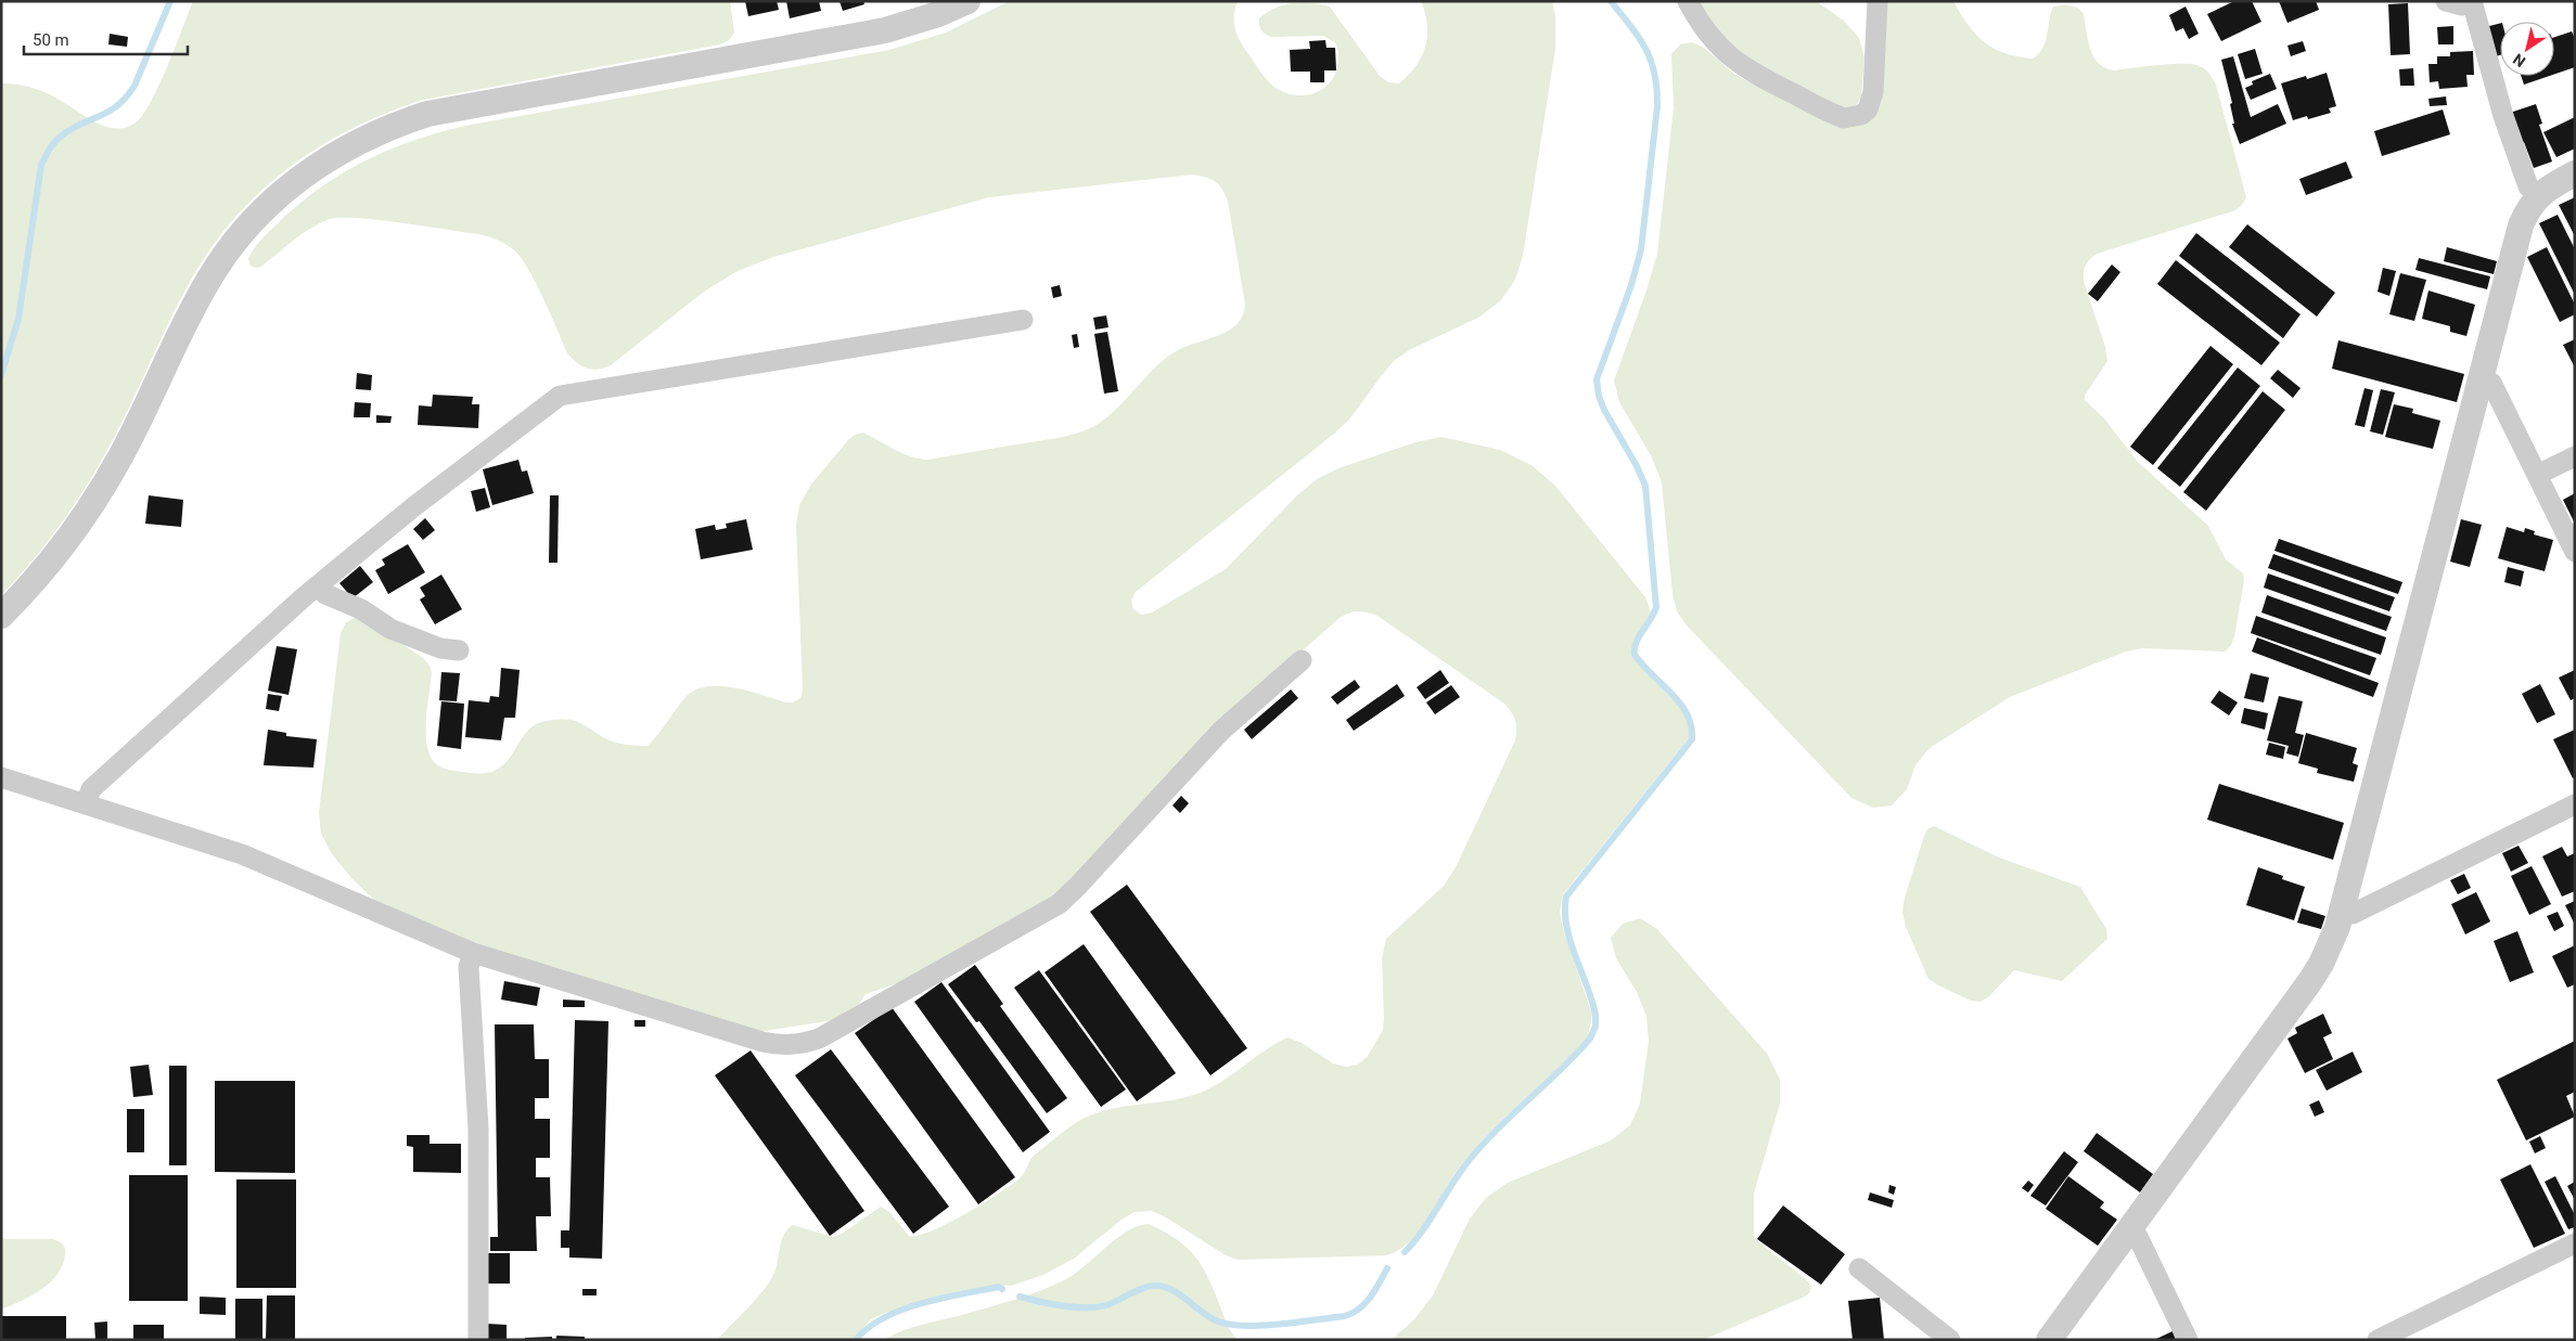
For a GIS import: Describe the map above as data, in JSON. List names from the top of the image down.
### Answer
{
  "scale_bar": "50 m",
  "north": "bottom left"
}
